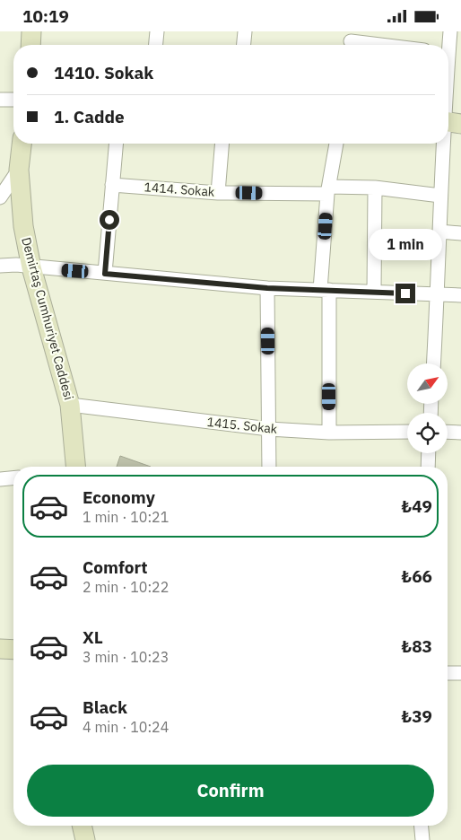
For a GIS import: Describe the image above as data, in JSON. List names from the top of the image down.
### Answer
{
  "streets": {
    "main road": ["Demirtaş Cumhuriyet Caddesi"],
    "street": ["1414. Sokak", "1415. Sokak"]
  },
  "crossings": [
    ["Demirtaş Cumhuriyet Caddesi", "1415. Sokak"]
  ],
  "north": "top right",
  "page": {
    "status": "10:19",
    "banner": ["1410. Sokak", "1. Cadde"],
    "bubble": "1 min",
    "list": [
      {
        "name": "Economy",
        "note": "1 min · 10:21",
        "value": "₺49"
      },
      {
        "name": "Comfort",
        "note": "2 min · 10:22",
        "value": "₺66"
      },
      {
        "name": "XL",
        "note": "3 min · 10:23",
        "value": "₺83"
      },
      {
        "name": "Black",
        "note": "4 min · 10:24",
        "value": "₺39"
      }
    ],
    "buttons": "Confirm"
  }
}
